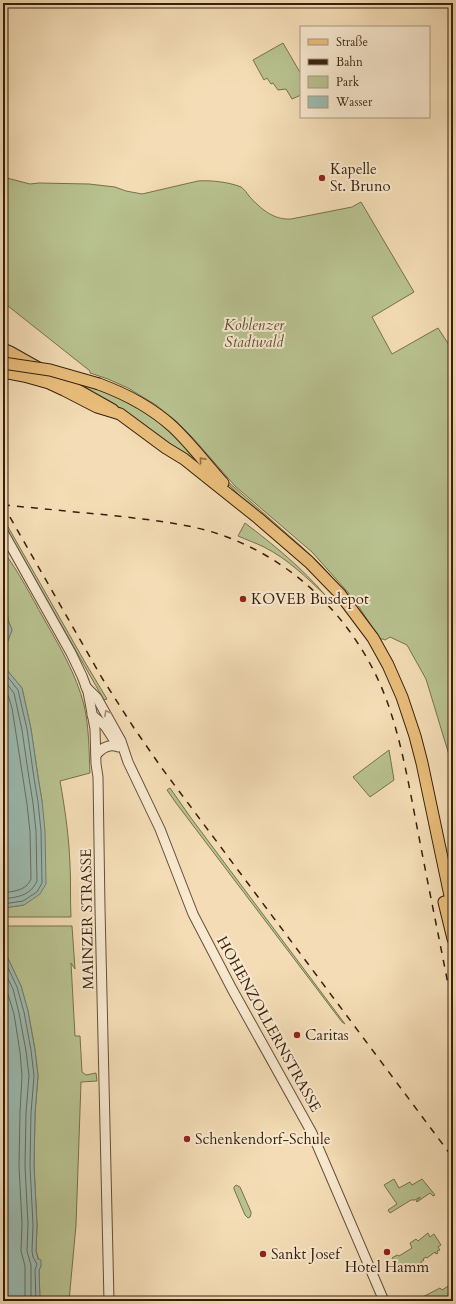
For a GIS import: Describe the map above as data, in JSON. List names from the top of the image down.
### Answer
{
  "streets": {
    "street": ["MAINZER STRASSE", "HOHENZOLLERNSTRASSE"]
  },
  "crossings": [
    ["MAINZER STRASSE", "HOHENZOLLERNSTRASSE"]
  ],
  "parks": ["Koblenzer Stadtwald"],
  "places": [
    "Kapelle St. Bruno",
    "KOVEB Busdepot",
    "Caritas",
    "Schenkendorf-Schule",
    "Hotel Hamm",
    "Sankt Josef"
  ],
  "legend": [
    "Straße",
    "Bahn",
    "Park",
    "Wasser"
  ]
}
